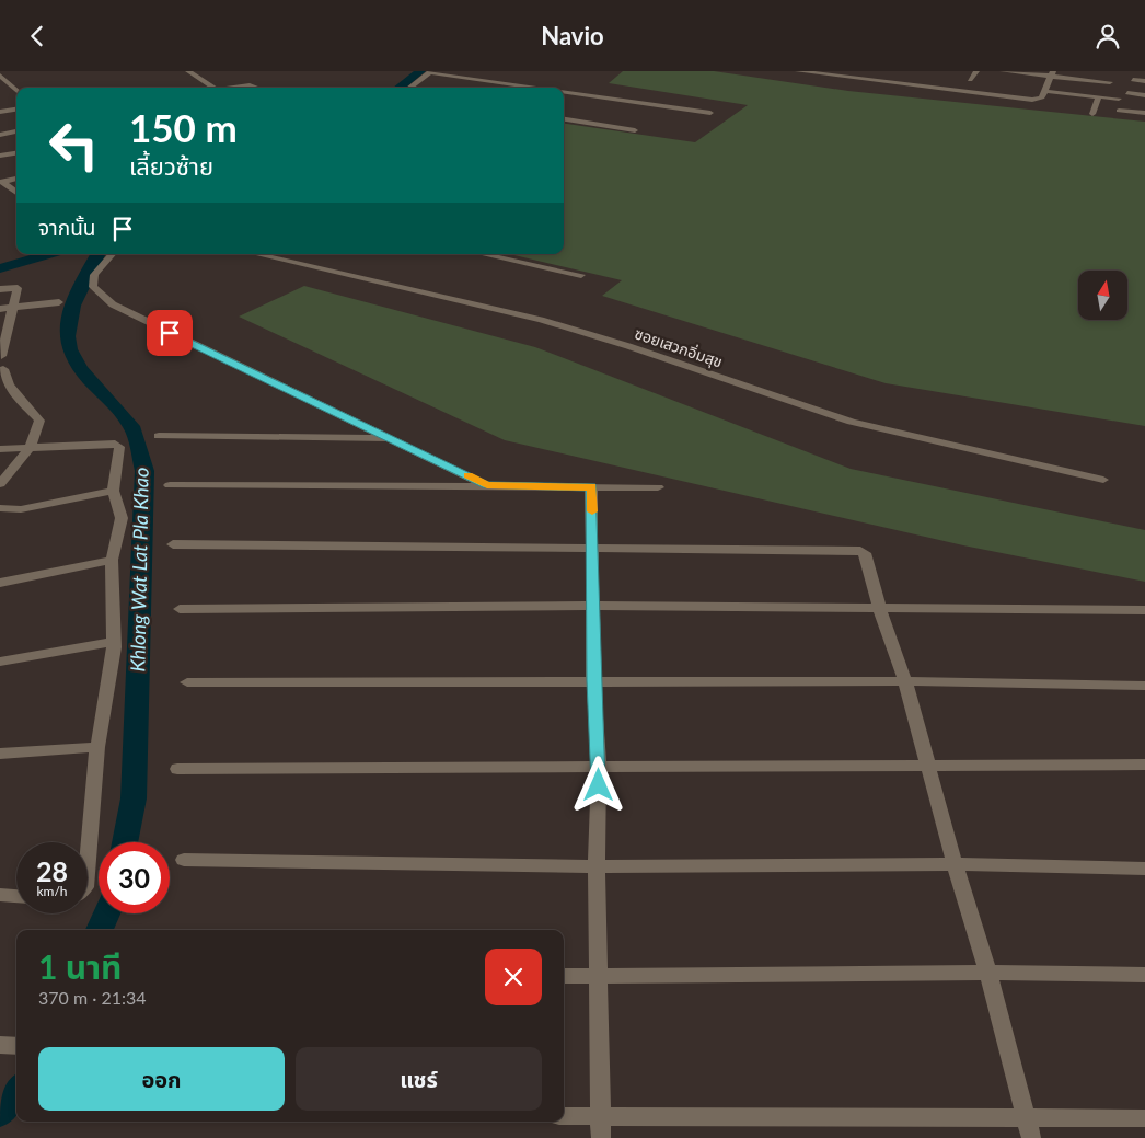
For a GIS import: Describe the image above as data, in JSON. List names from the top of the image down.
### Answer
{
  "streets": {
    "street": ["ซอยเสวกอิ่มสุข"]
  },
  "water": ["Khlong Wat Lat Pla Khao"],
  "north": "top",
  "page": {
    "header": "Navio",
    "turn": ["150 m", "เลี้ยวซ้าย"],
    "then": "จากนั้น",
    "speed": "28 km/h",
    "limit": "30",
    "heading": ["1 นาที", "370 m · 21:34"],
    "buttons": ["ออก", "แชร์"]
  }
}
